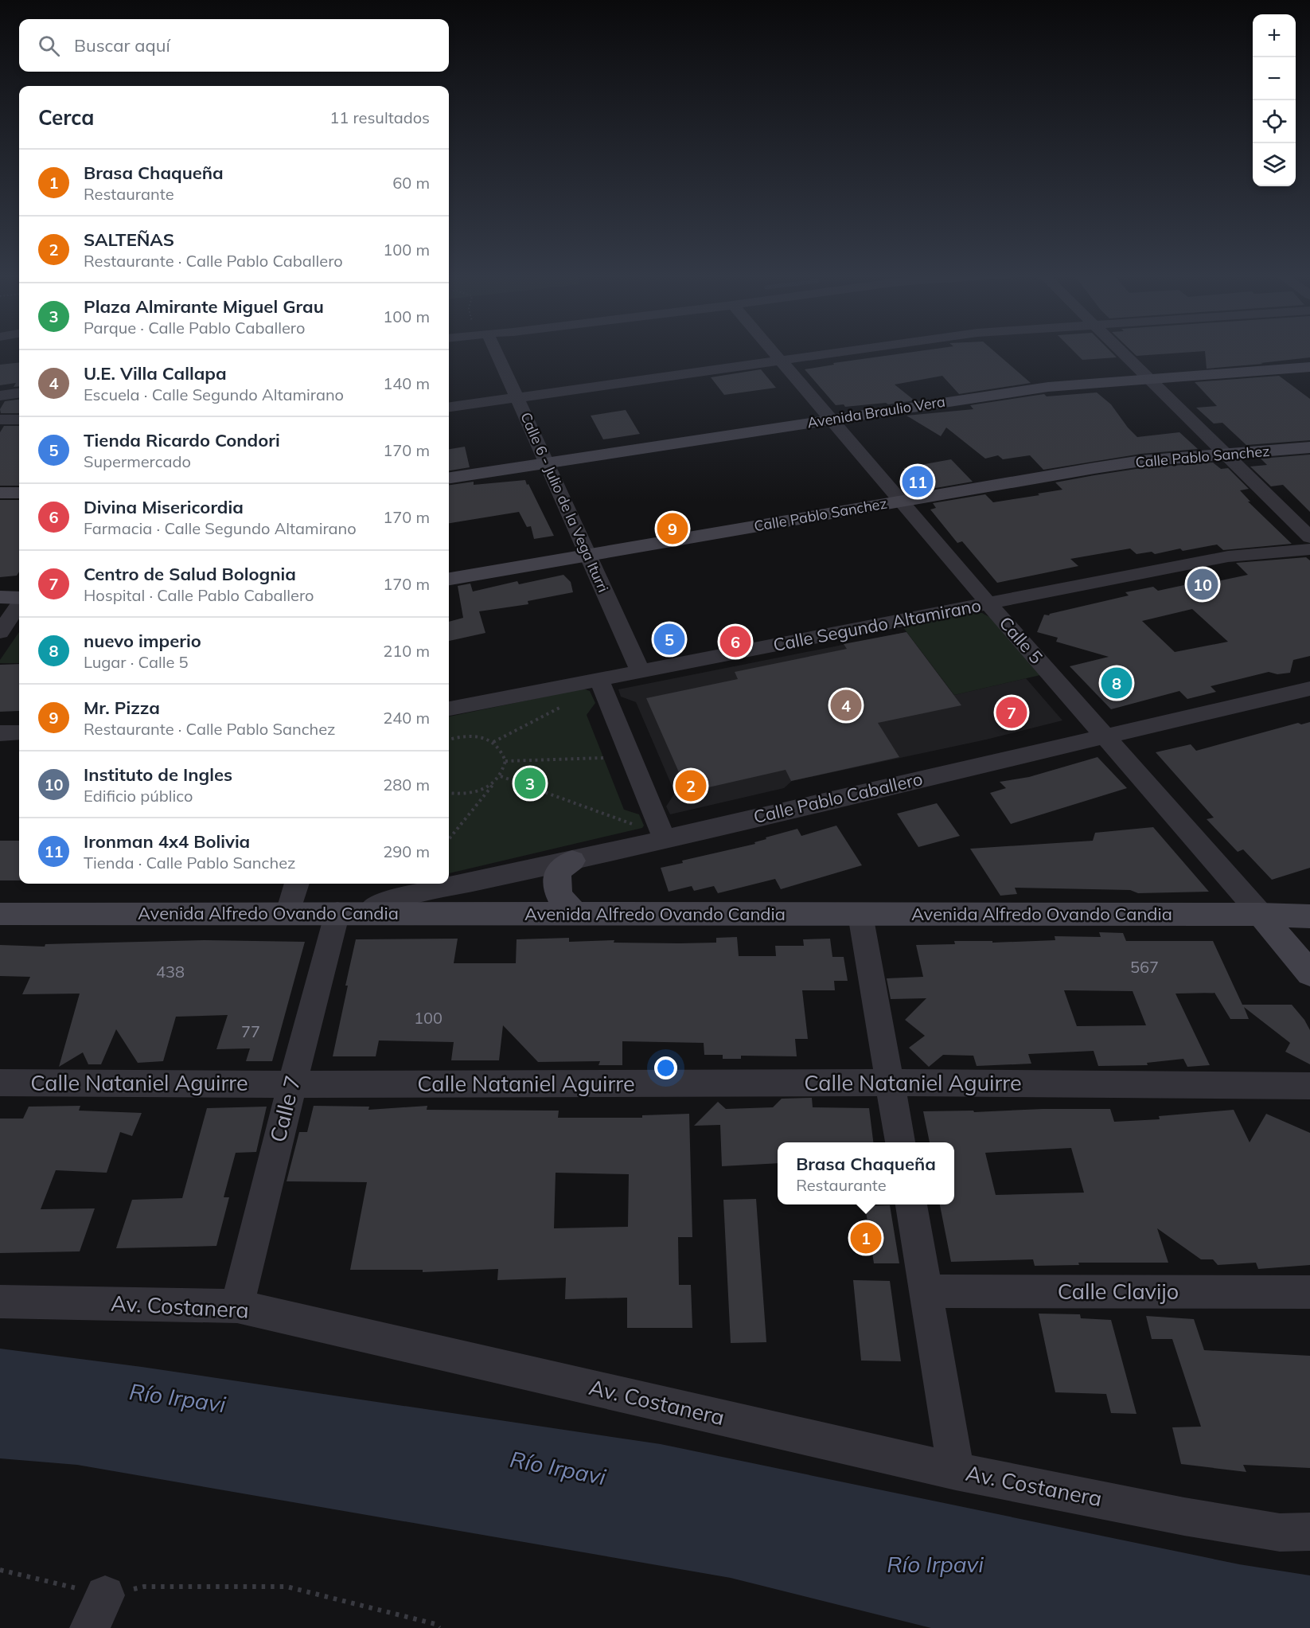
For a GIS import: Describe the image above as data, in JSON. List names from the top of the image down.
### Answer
{
  "streets": {
    "main road": [
      "Avenida Braulio Vera",
      "Calle Pablo Sanchez",
      "Calle 5",
      "Avenida Alfredo Ovando Candia"
    ],
    "street": [
      "Calle 6 - Julio de la Vega Iturri",
      "Calle Segundo Altamirano",
      "Calle Pablo Caballero",
      "Calle Nataniel Aguirre",
      "Calle 7",
      "Calle Clavijo",
      "Av. Costanera"
    ]
  },
  "crossings": [
    ["Avenida Braulio Vera", "Calle 6 - Julio de la Vega Iturri"],
    ["Avenida Braulio Vera", "Calle 5"],
    ["Calle Pablo Sanchez", "Calle 6 - Julio de la Vega Iturri"],
    ["Calle Pablo Sanchez", "Calle 5"],
    ["Calle 6 - Julio de la Vega Iturri", "Calle Segundo Altamirano"],
    ["Calle Segundo Altamirano", "Calle 5"],
    ["Calle 5", "Calle Pablo Caballero"],
    ["Calle 5", "Avenida Alfredo Ovando Candia"],
    ["Calle Pablo Caballero", "Avenida Alfredo Ovando Candia"],
    ["Avenida Alfredo Ovando Candia", "Calle 7"],
    ["Calle Nataniel Aguirre", "Calle 7"],
    ["Calle 7", "Av. Costanera"]
  ],
  "water": ["Río Irpavi"],
  "house_numbers": [
    "567",
    "438",
    "100",
    "77"
  ],
  "page": {
    "map_buttons": ["+", "−"],
    "search": "Buscar aquí",
    "heading": ["Cerca", "11 resultados"],
    "list": [
      {
        "mark": "1",
        "name": "Brasa Chaqueña",
        "note": "Restaurante",
        "value": "60 m"
      },
      {
        "mark": "2",
        "name": "SALTEÑAS",
        "note": "Restaurante · Calle Pablo Caballero",
        "value": "100 m"
      },
      {
        "mark": "3",
        "name": "Plaza Almirante Miguel Grau",
        "note": "Parque · Calle Pablo Caballero",
        "value": "100 m"
      },
      {
        "mark": "4",
        "name": "U.E. Villa Callapa",
        "note": "Escuela · Calle Segundo Altamirano",
        "value": "140 m"
      },
      {
        "mark": "5",
        "name": "Tienda Ricardo Condori",
        "note": "Supermercado",
        "value": "170 m"
      },
      {
        "mark": "6",
        "name": "Divina Misericordia",
        "note": "Farmacia · Calle Segundo Altamirano",
        "value": "170 m"
      },
      {
        "mark": "7",
        "name": "Centro de Salud Bolognia",
        "note": "Hospital · Calle Pablo Caballero",
        "value": "170 m"
      },
      {
        "mark": "8",
        "name": "nuevo imperio",
        "note": "Lugar · Calle 5",
        "value": "210 m"
      },
      {
        "mark": "9",
        "name": "Mr. Pizza",
        "note": "Restaurante · Calle Pablo Sanchez",
        "value": "240 m"
      },
      {
        "mark": "10",
        "name": "Instituto de Ingles",
        "note": "Edificio público",
        "value": "280 m"
      },
      {
        "mark": "11",
        "name": "Ironman 4x4 Bolivia",
        "note": "Tienda · Calle Pablo Sanchez",
        "value": "290 m"
      }
    ],
    "pins": [
      "11",
      "9",
      "10",
      "5",
      "6",
      "8",
      "4",
      "7",
      "3",
      "2",
      "1"
    ],
    "popup": ["Brasa Chaqueña", "Restaurante"]
  }
}
